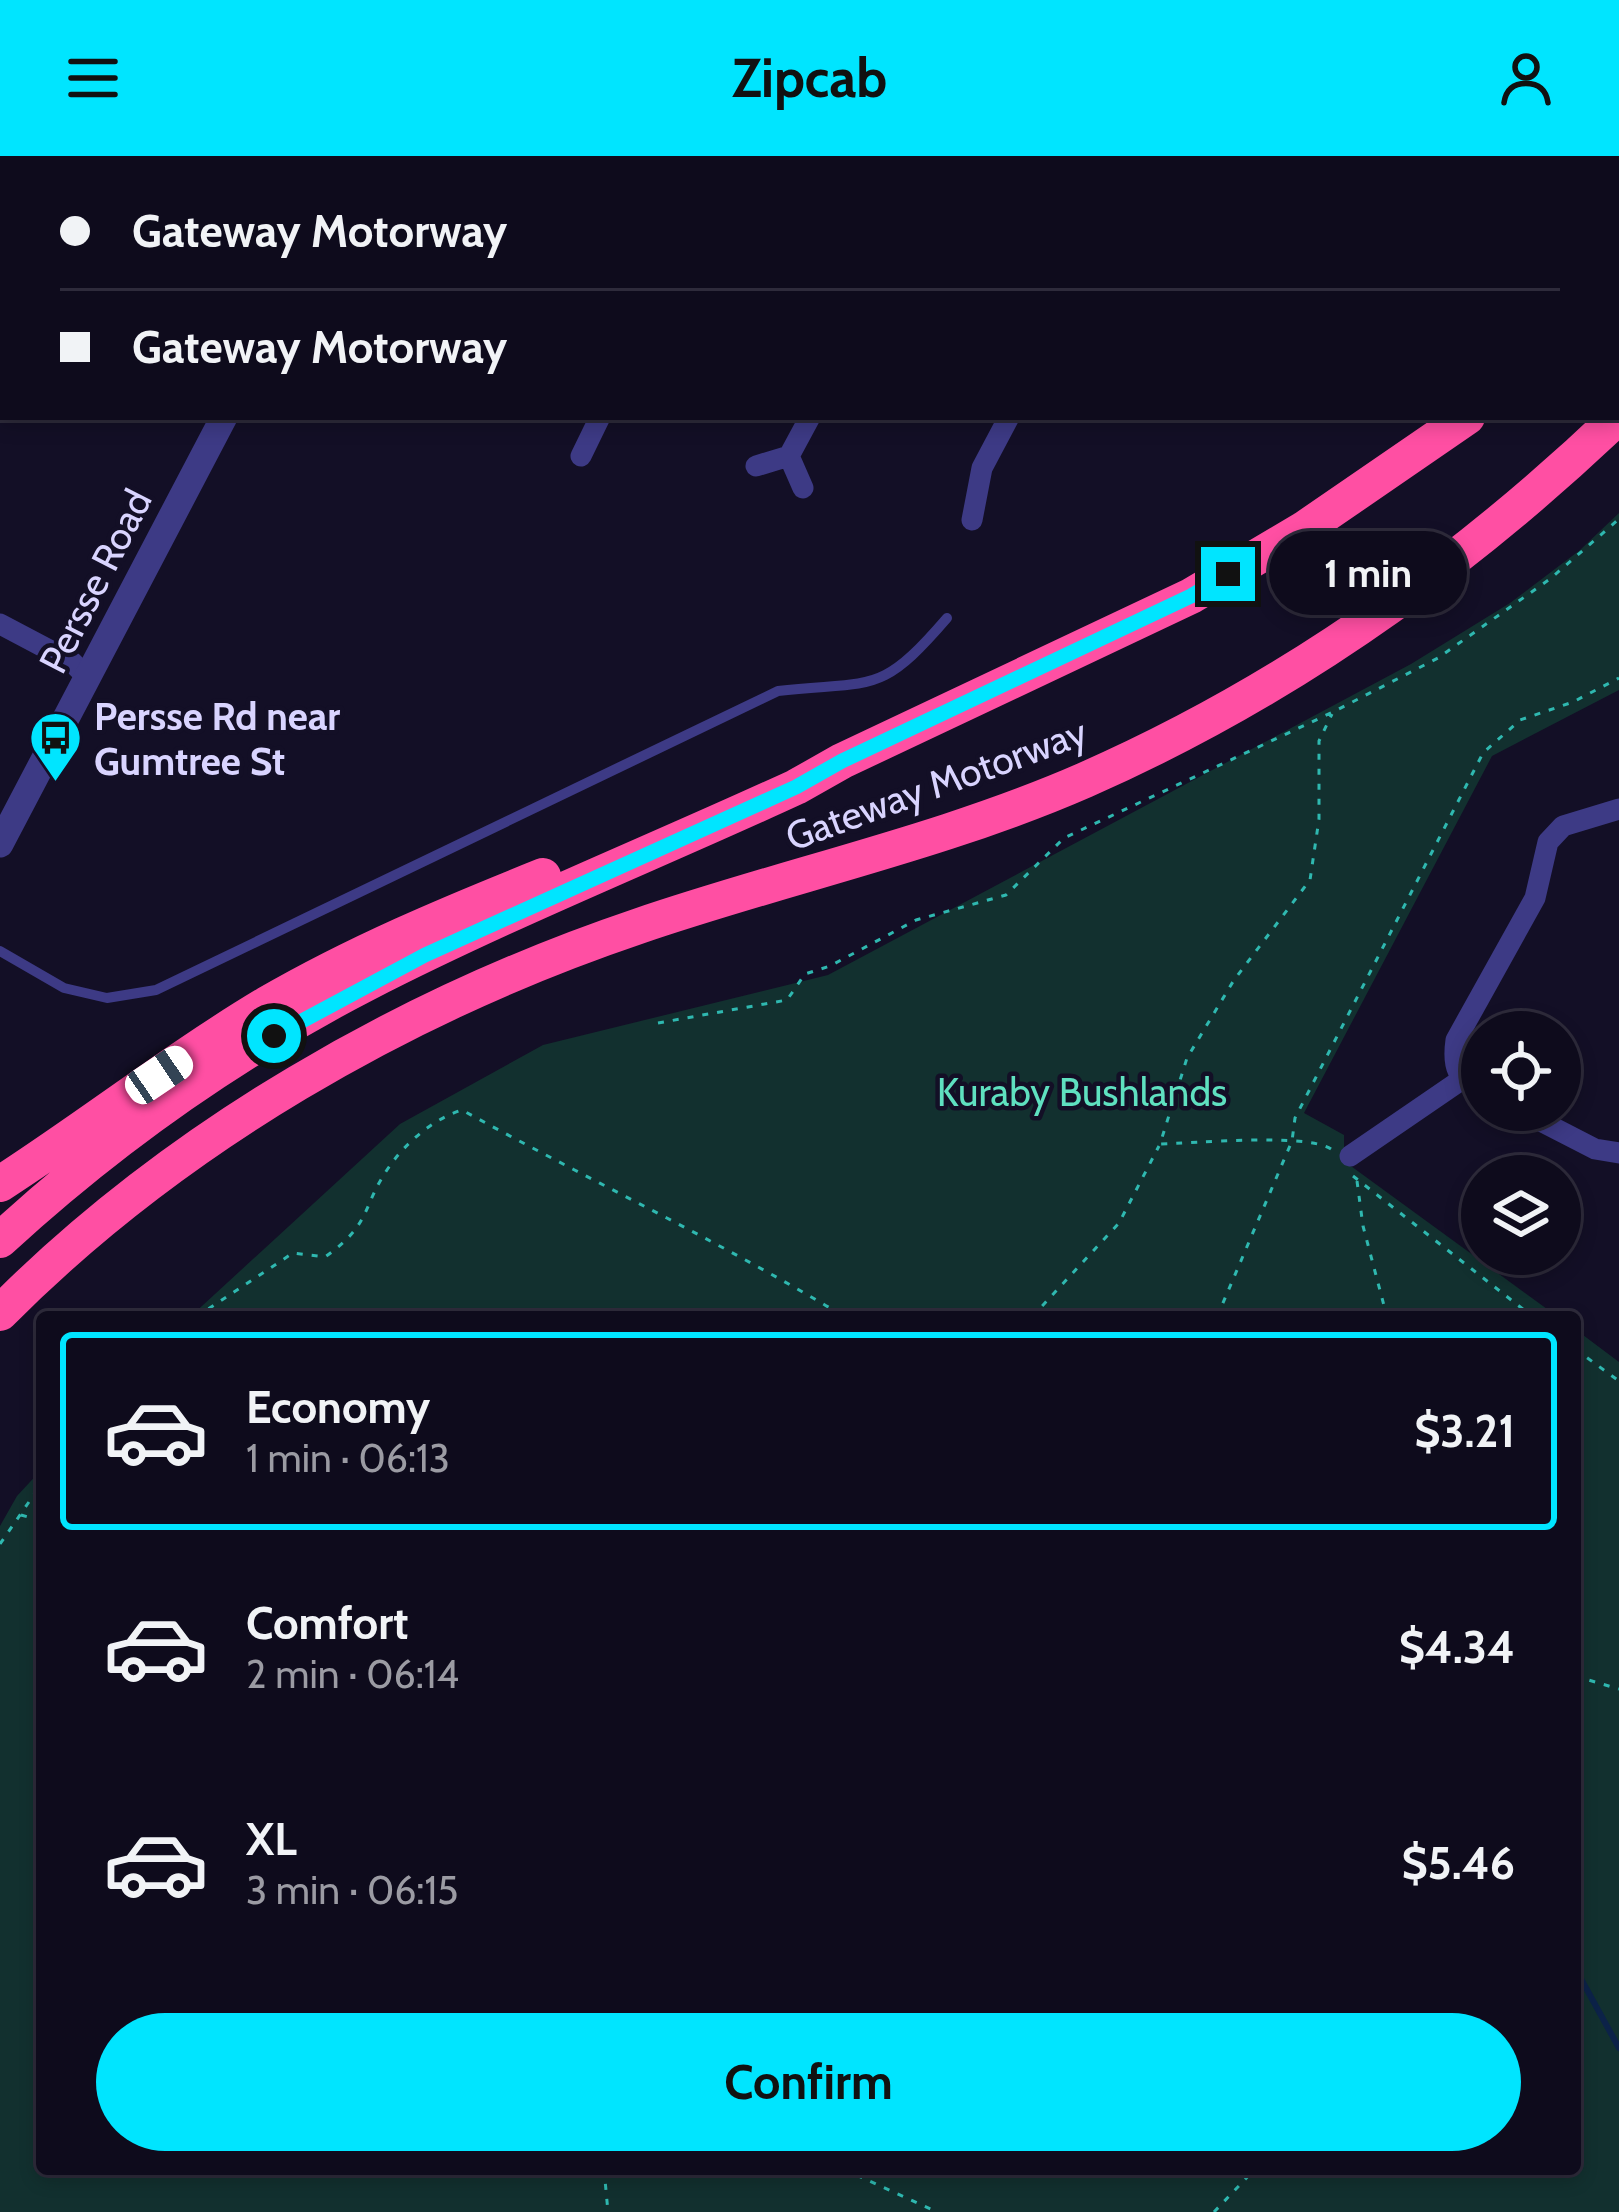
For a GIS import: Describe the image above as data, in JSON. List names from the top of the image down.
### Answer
{
  "streets": {
    "highway": ["Gateway Motorway"],
    "street": ["Persse Road"]
  },
  "parks": ["Kuraby Bushlands"],
  "places": {
    "bus stop": ["Persse Rd near Gumtree St"]
  },
  "page": {
    "header": "Zipcab",
    "banner": ["Gateway Motorway", "Gateway Motorway"],
    "bubble": "1 min",
    "list": [
      {
        "name": "Economy",
        "note": "1 min · 06:13",
        "value": "$3.21"
      },
      {
        "name": "Comfort",
        "note": "2 min · 06:14",
        "value": "$4.34"
      },
      {
        "name": "XL",
        "note": "3 min · 06:15",
        "value": "$5.46"
      }
    ],
    "buttons": "Confirm"
  }
}
